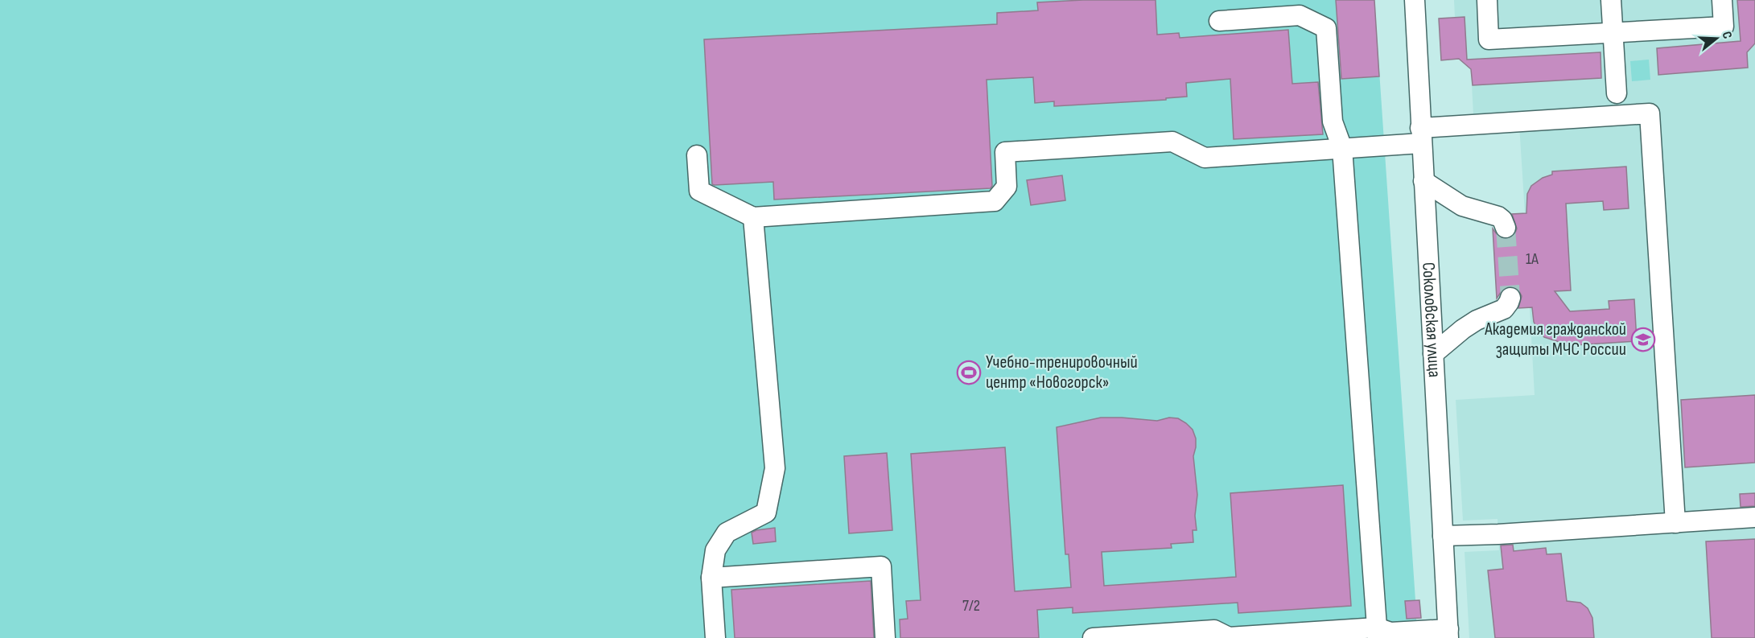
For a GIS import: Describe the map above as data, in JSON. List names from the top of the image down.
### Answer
{
  "streets": {
    "street": ["Соколовская улица"]
  },
  "places": {
    "school or university": ["Академия гражданской защиты МЧС России"],
    "sports": ["Учебно-тренировочный центр «Новогорск»"]
  },
  "house_numbers": ["1А", "7/2"],
  "north": "right"
}
